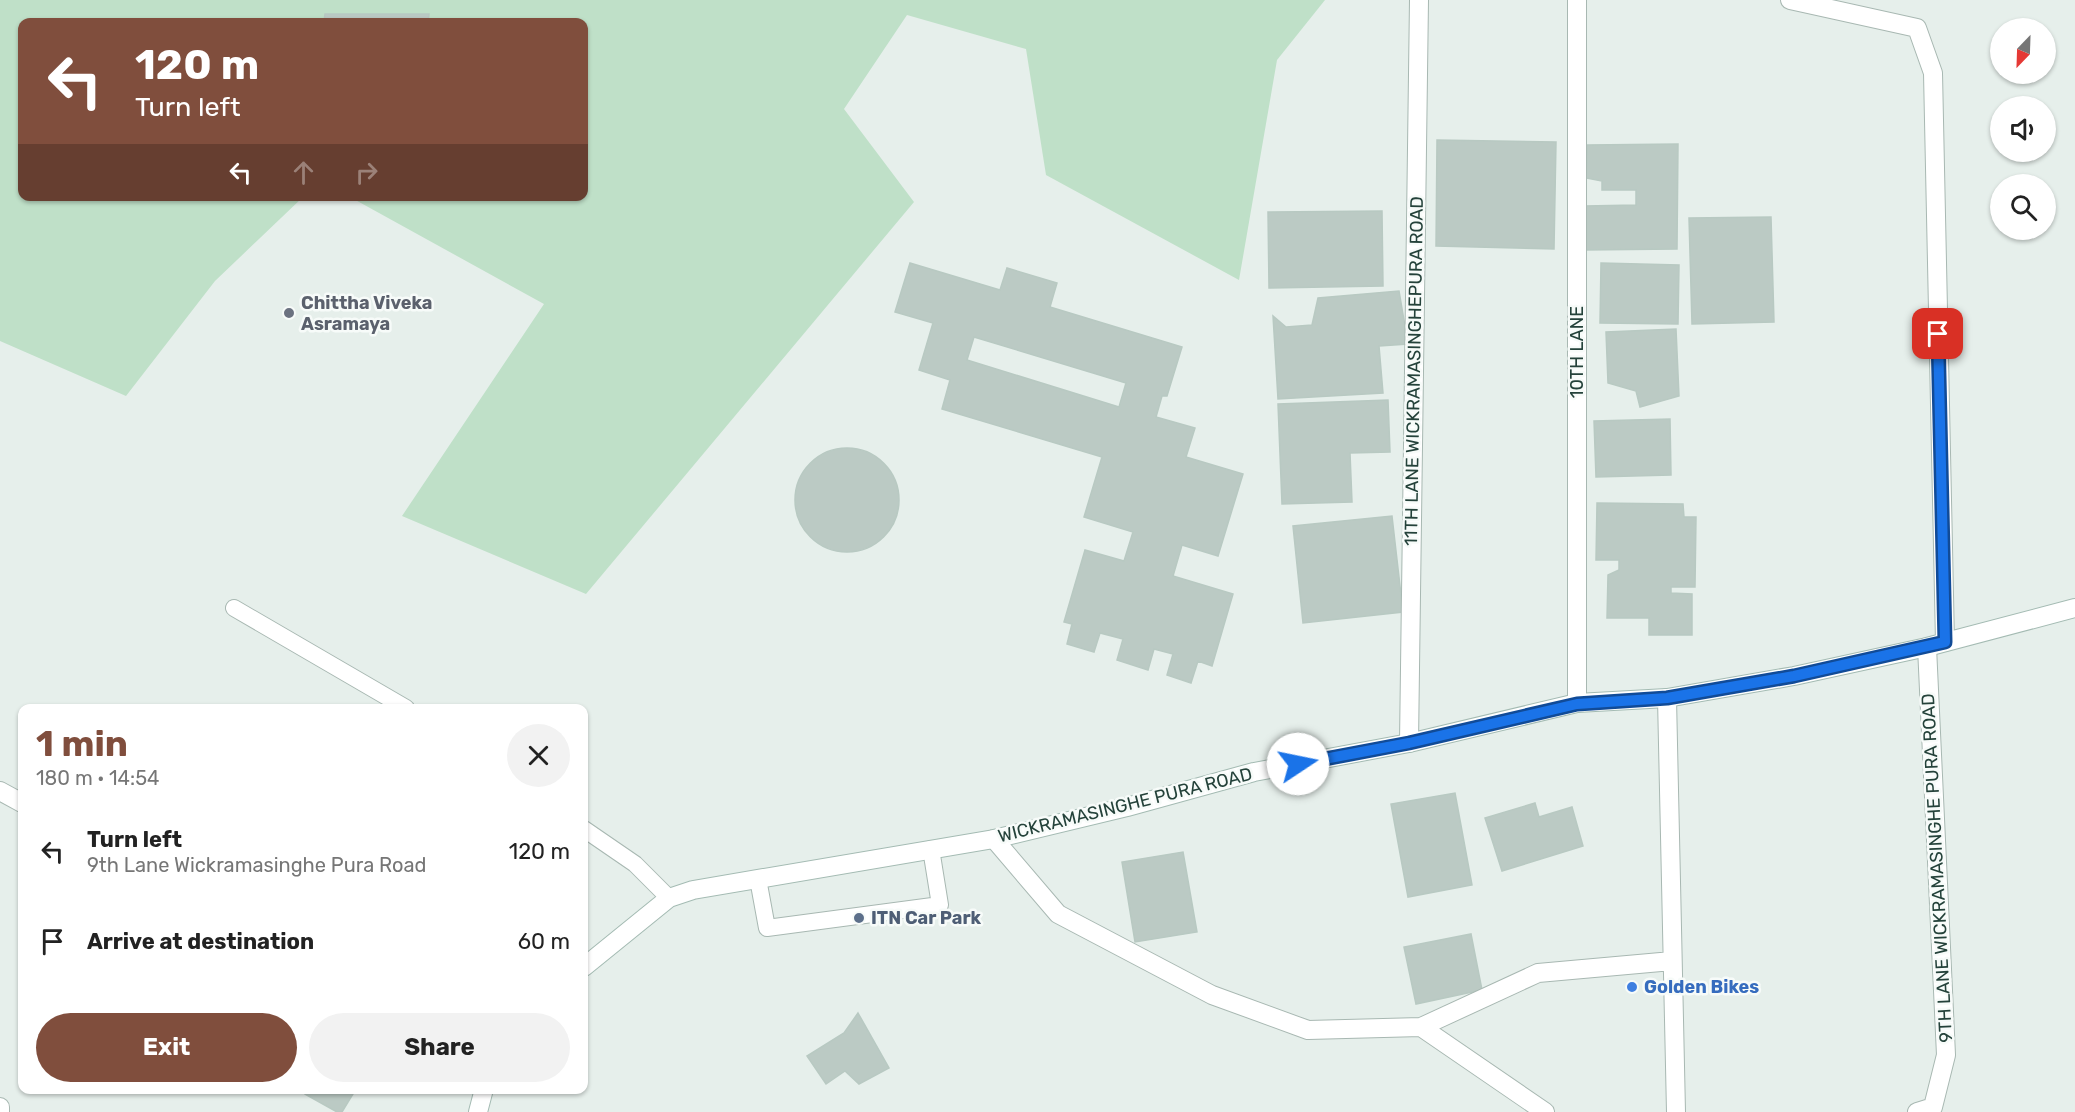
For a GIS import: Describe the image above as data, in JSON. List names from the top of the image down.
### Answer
{
  "streets": {
    "street": [
      "10TH LANE",
      "11TH LANE WICKRAMASINGHEPURA ROAD",
      "WICKRAMASINGHE PURA ROAD",
      "9TH LANE WICKRAMASINGHE PURA ROAD"
    ]
  },
  "crossings": [
    ["10TH LANE", "WICKRAMASINGHE PURA ROAD"],
    ["11TH LANE WICKRAMASINGHEPURA ROAD", "WICKRAMASINGHE PURA ROAD"],
    ["WICKRAMASINGHE PURA ROAD", "9TH LANE WICKRAMASINGHE PURA ROAD"]
  ],
  "places": ["Chittha Viveka Asramaya", "ITN Car Park", "Golden Bikes"],
  "north": "bottom left",
  "page": {
    "turn": ["120 m", "Turn left"],
    "heading": ["1 min", "180 m · 14:54"],
    "list": [
      {
        "name": "Turn left",
        "note": "9th Lane Wickramasinghe Pura Road",
        "value": "120 m"
      },
      {
        "name": "Arrive at destination",
        "value": "60 m"
      }
    ],
    "buttons": ["Exit", "Share"]
  }
}
